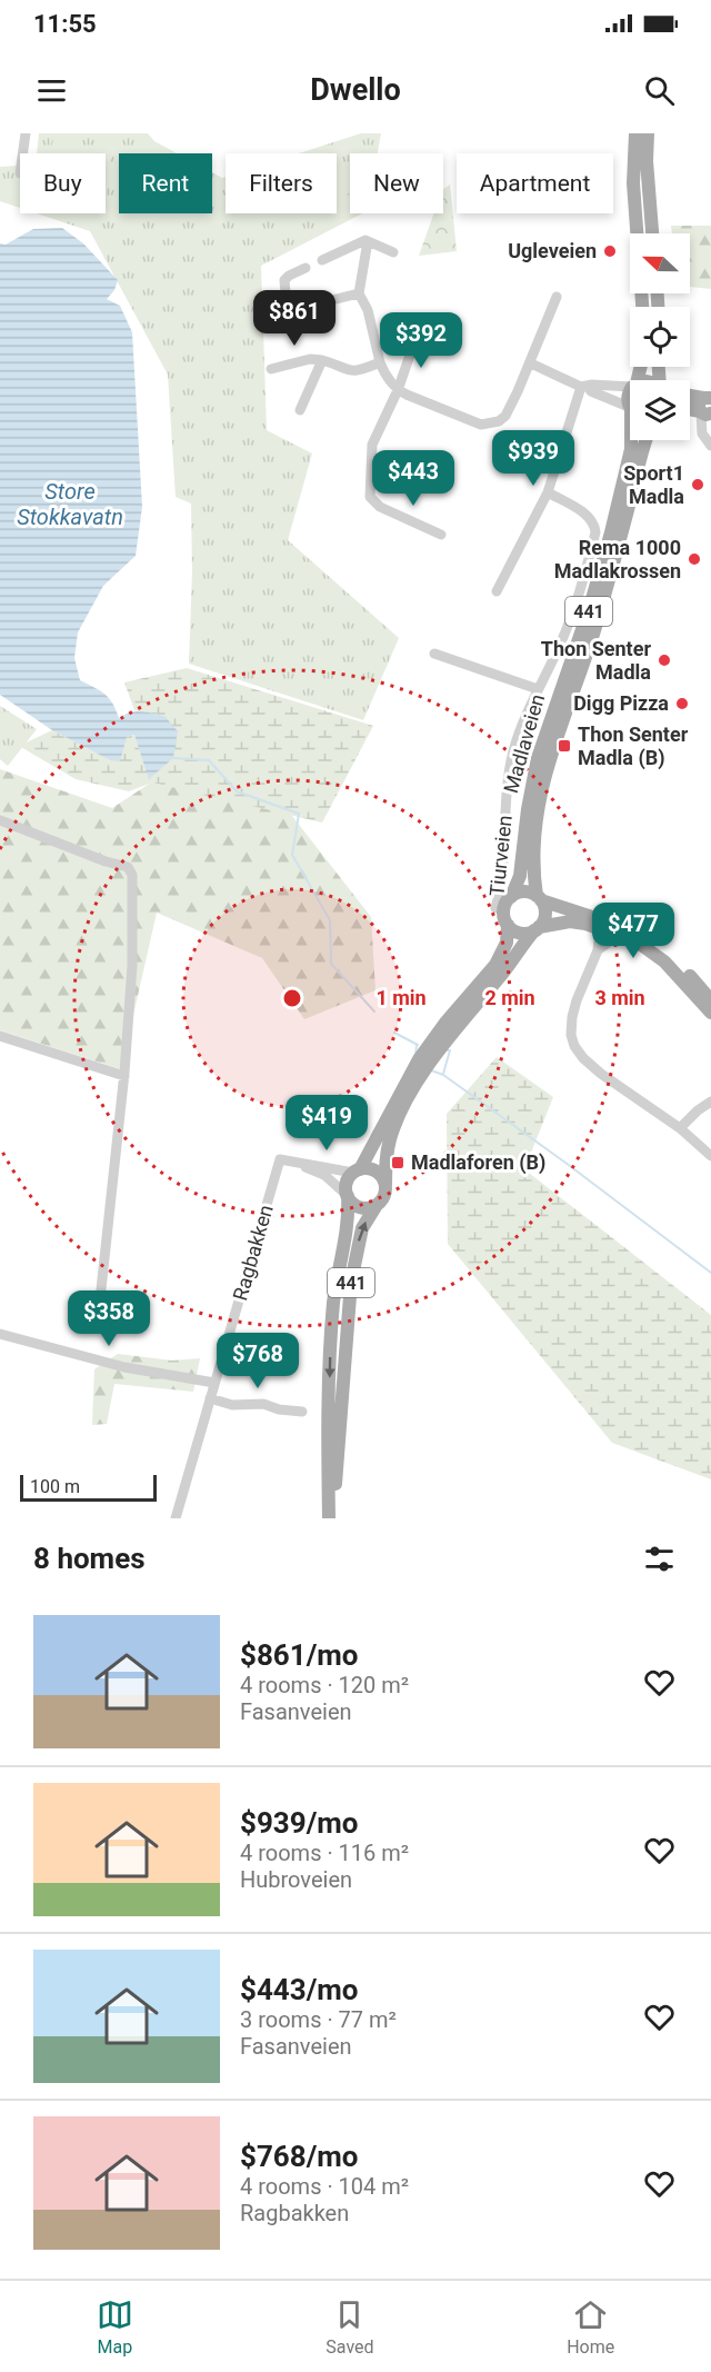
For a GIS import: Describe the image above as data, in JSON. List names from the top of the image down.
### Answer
{
  "streets": {
    "main road": ["441", "Madlaveien"],
    "street": ["Tiurveien", "Ragbakken"]
  },
  "crossings": [
    ["441", "Madlaveien"]
  ],
  "water": ["Store Stokkavatn"],
  "places": {
    "other": [
      "Ugleveien",
      "Sport1 Madla",
      "Rema 1000 Madlakrossen",
      "Thon Senter Madla",
      "Digg Pizza"
    ],
    "transit": ["Thon Senter Madla (B)", "Madlaforen (B)"]
  },
  "scale_bar": "100 m",
  "north": "left",
  "page": {
    "status": "11:55",
    "header": "Dwello",
    "chip": [
      "Buy",
      "Rent",
      "Filters",
      "New",
      "Apartment"
    ],
    "price": [
      "$861",
      "$392",
      "$939",
      "$443",
      "$477",
      "$419",
      "$358",
      "$768"
    ],
    "scale": "100 m",
    "heading": "8 homes",
    "list": [
      {
        "name": "$861/mo",
        "note": "4 rooms · 120 m² · Fasanveien"
      },
      {
        "name": "$939/mo",
        "note": "4 rooms · 116 m² · Hubroveien"
      },
      {
        "name": "$443/mo",
        "note": "3 rooms · 77 m² · Fasanveien"
      },
      {
        "name": "$768/mo",
        "note": "4 rooms · 104 m² · Ragbakken"
      }
    ],
    "tabs": ["Map", "Saved", "Home"]
  },
  "rings": ["1 min", "2 min", "3 min"]
}
